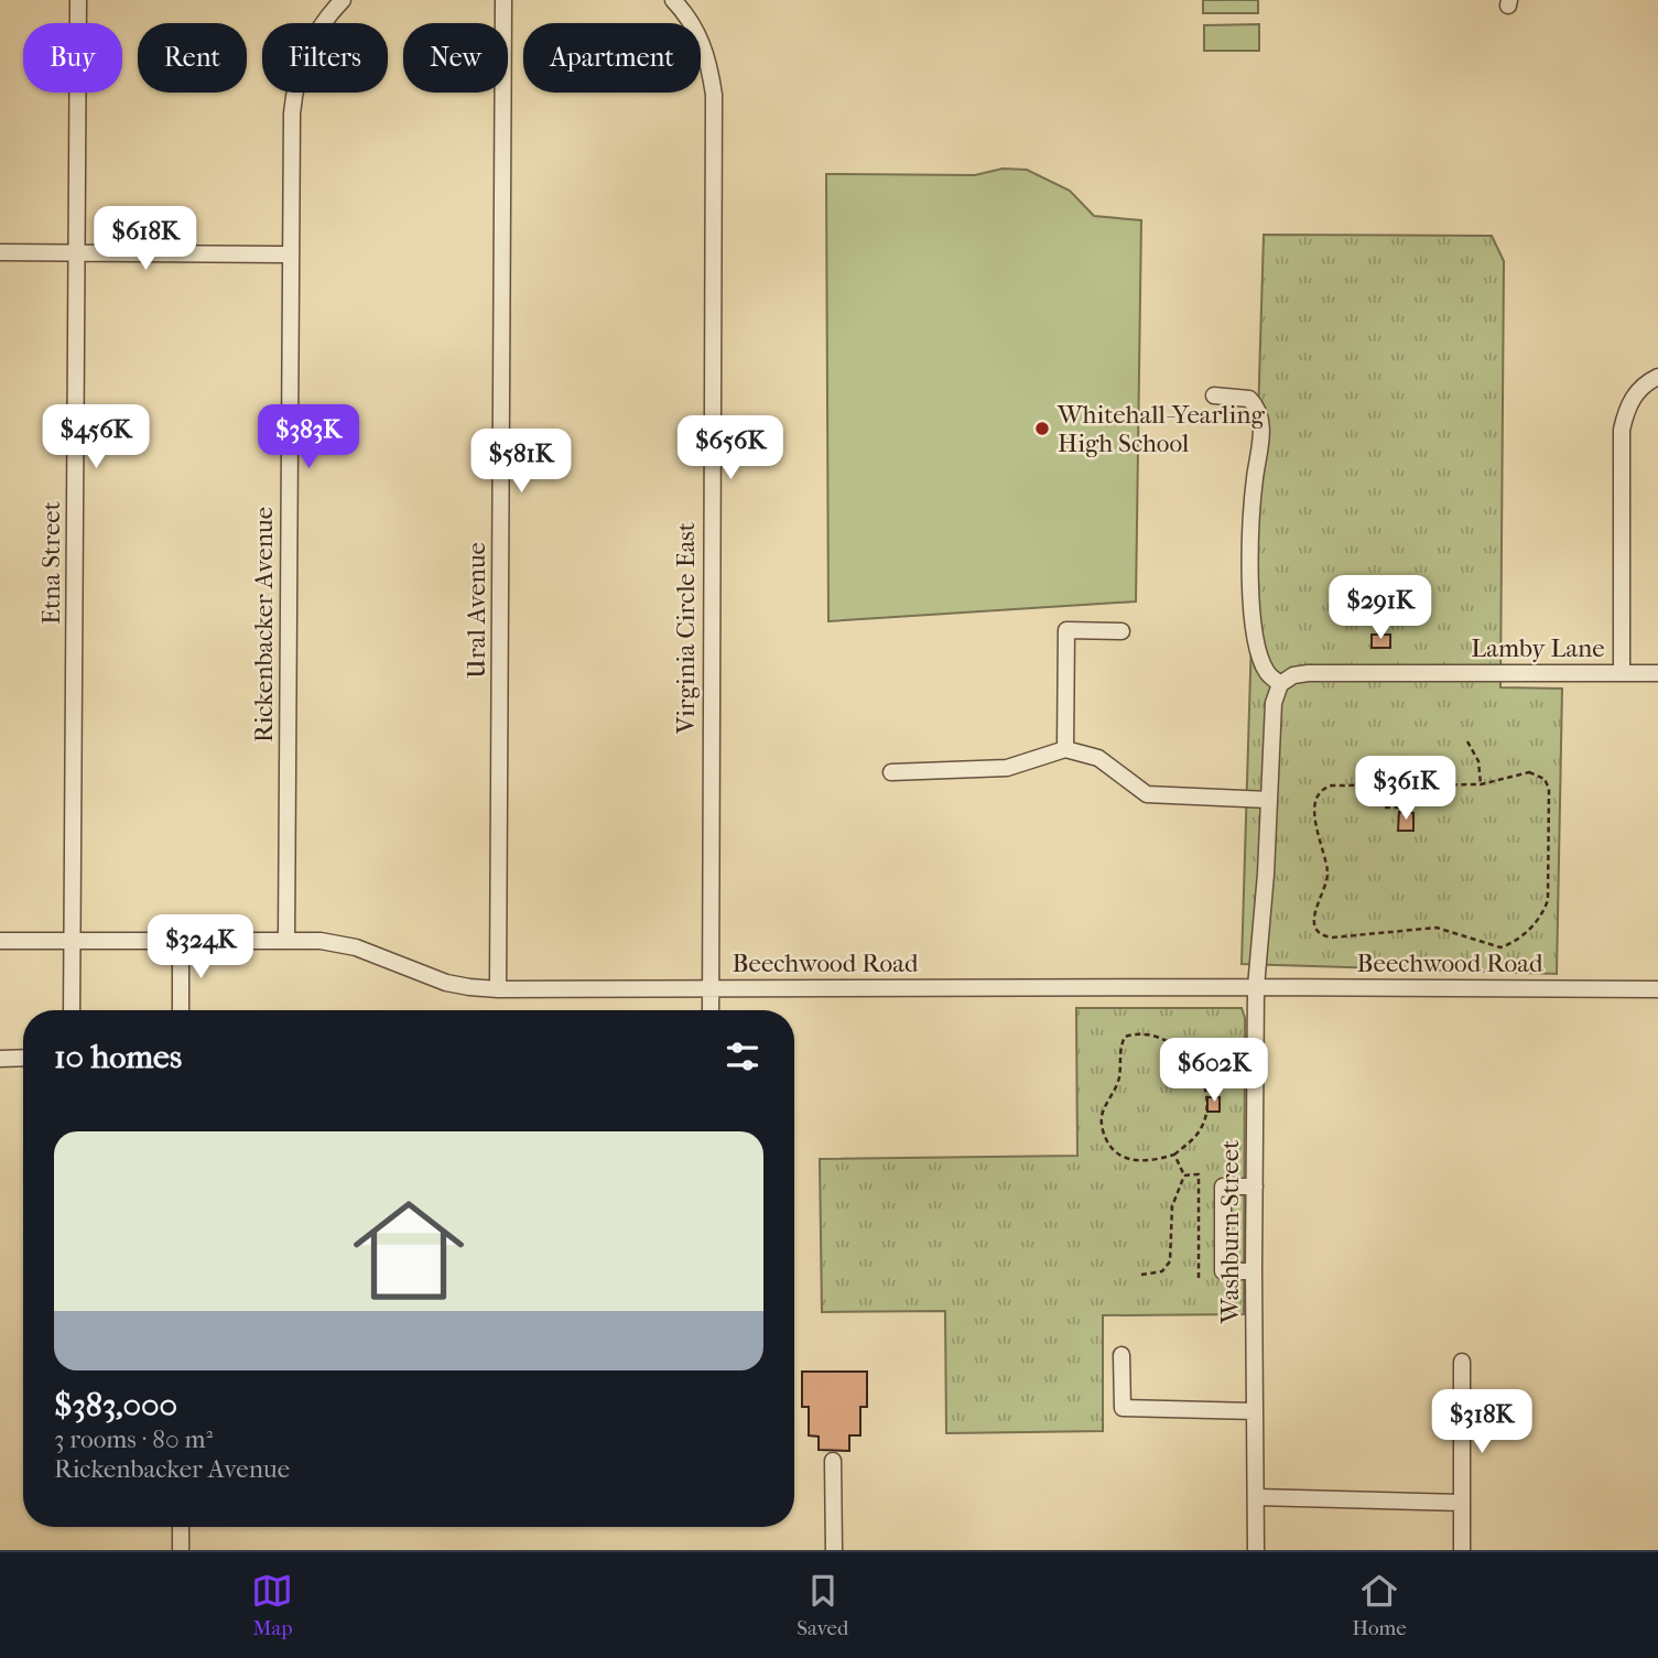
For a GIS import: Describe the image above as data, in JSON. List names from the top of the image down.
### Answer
{
  "streets": {
    "street": [
      "Etna Street",
      "Ural Avenue",
      "Rickenbacker Avenue",
      "Virginia Circle East",
      "Lamby Lane",
      "Beechwood Road",
      "Washburn Street"
    ]
  },
  "crossings": [
    ["Etna Street", "Beechwood Road"],
    ["Ural Avenue", "Beechwood Road"],
    ["Rickenbacker Avenue", "Beechwood Road"],
    ["Virginia Circle East", "Beechwood Road"],
    ["Lamby Lane", "Washburn Street"],
    ["Beechwood Road", "Washburn Street"]
  ],
  "places": ["Whitehall-Yearling High School"],
  "page": {
    "chip": [
      "Buy",
      "Rent",
      "Filters",
      "New",
      "Apartment"
    ],
    "price": [
      "$618K",
      "$456K",
      "$383K",
      "$656K",
      "$581K",
      "$291K",
      "$361K",
      "$324K",
      "$602K",
      "$318K"
    ],
    "heading": "10 homes",
    "list": [
      {
        "name": "$383,000",
        "note": "3 rooms · 80 m² · Rickenbacker Avenue"
      }
    ],
    "tabs": ["Map", "Saved", "Home"]
  }
}
